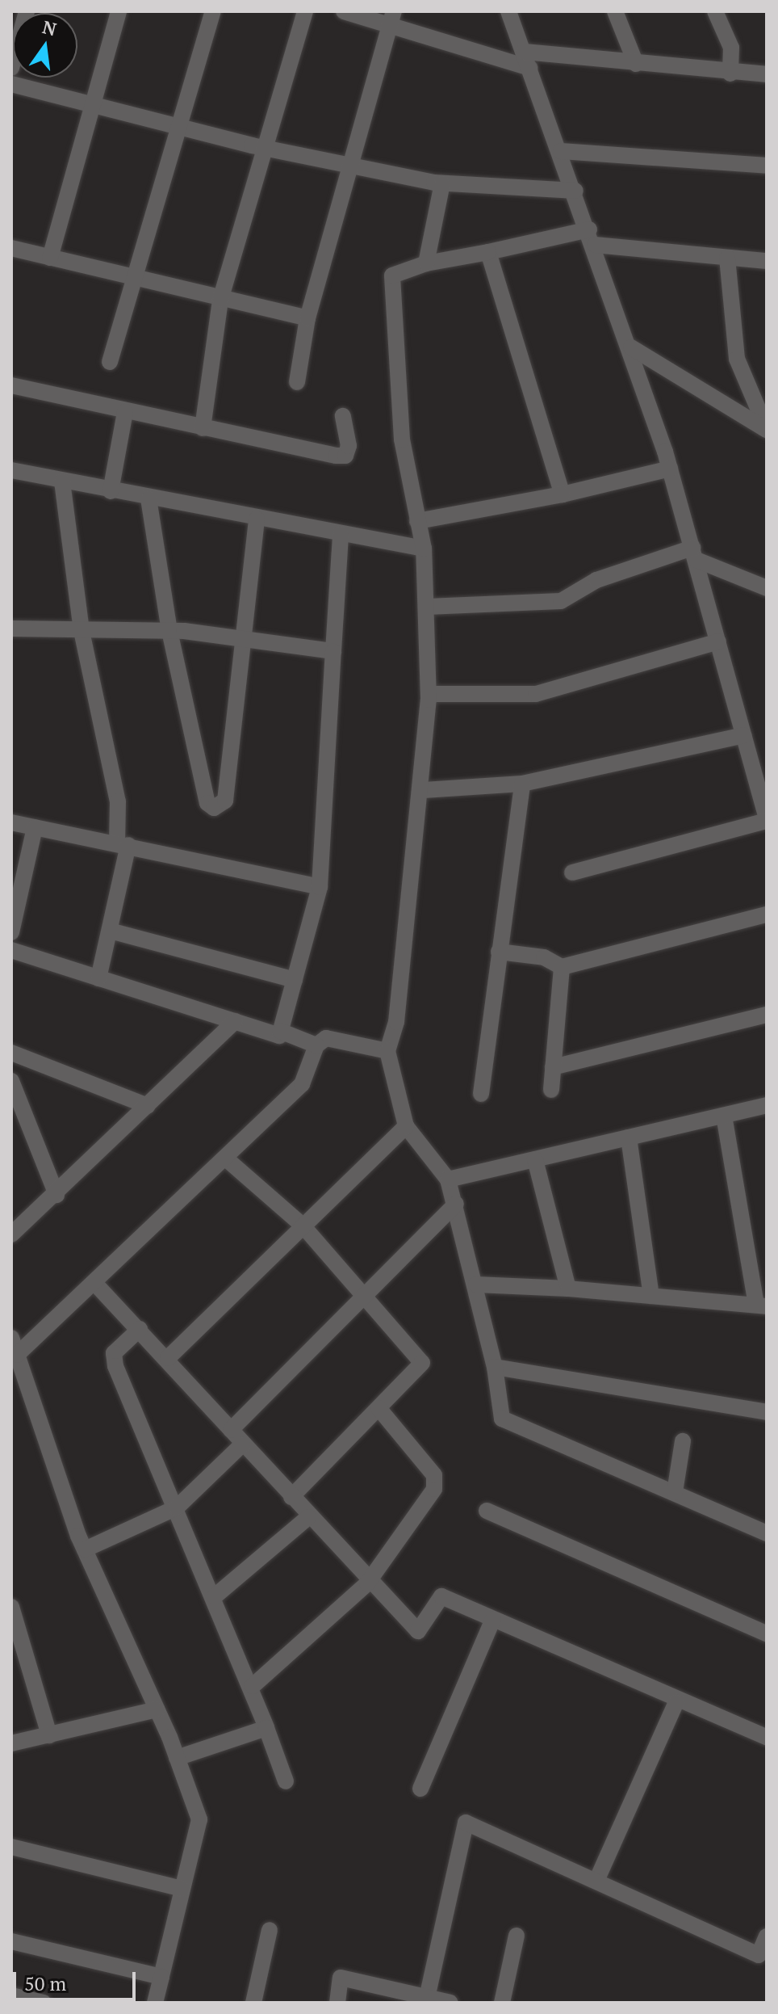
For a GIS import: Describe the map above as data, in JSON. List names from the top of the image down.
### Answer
{
  "scale_bar": "50 m",
  "north": "top"
}
